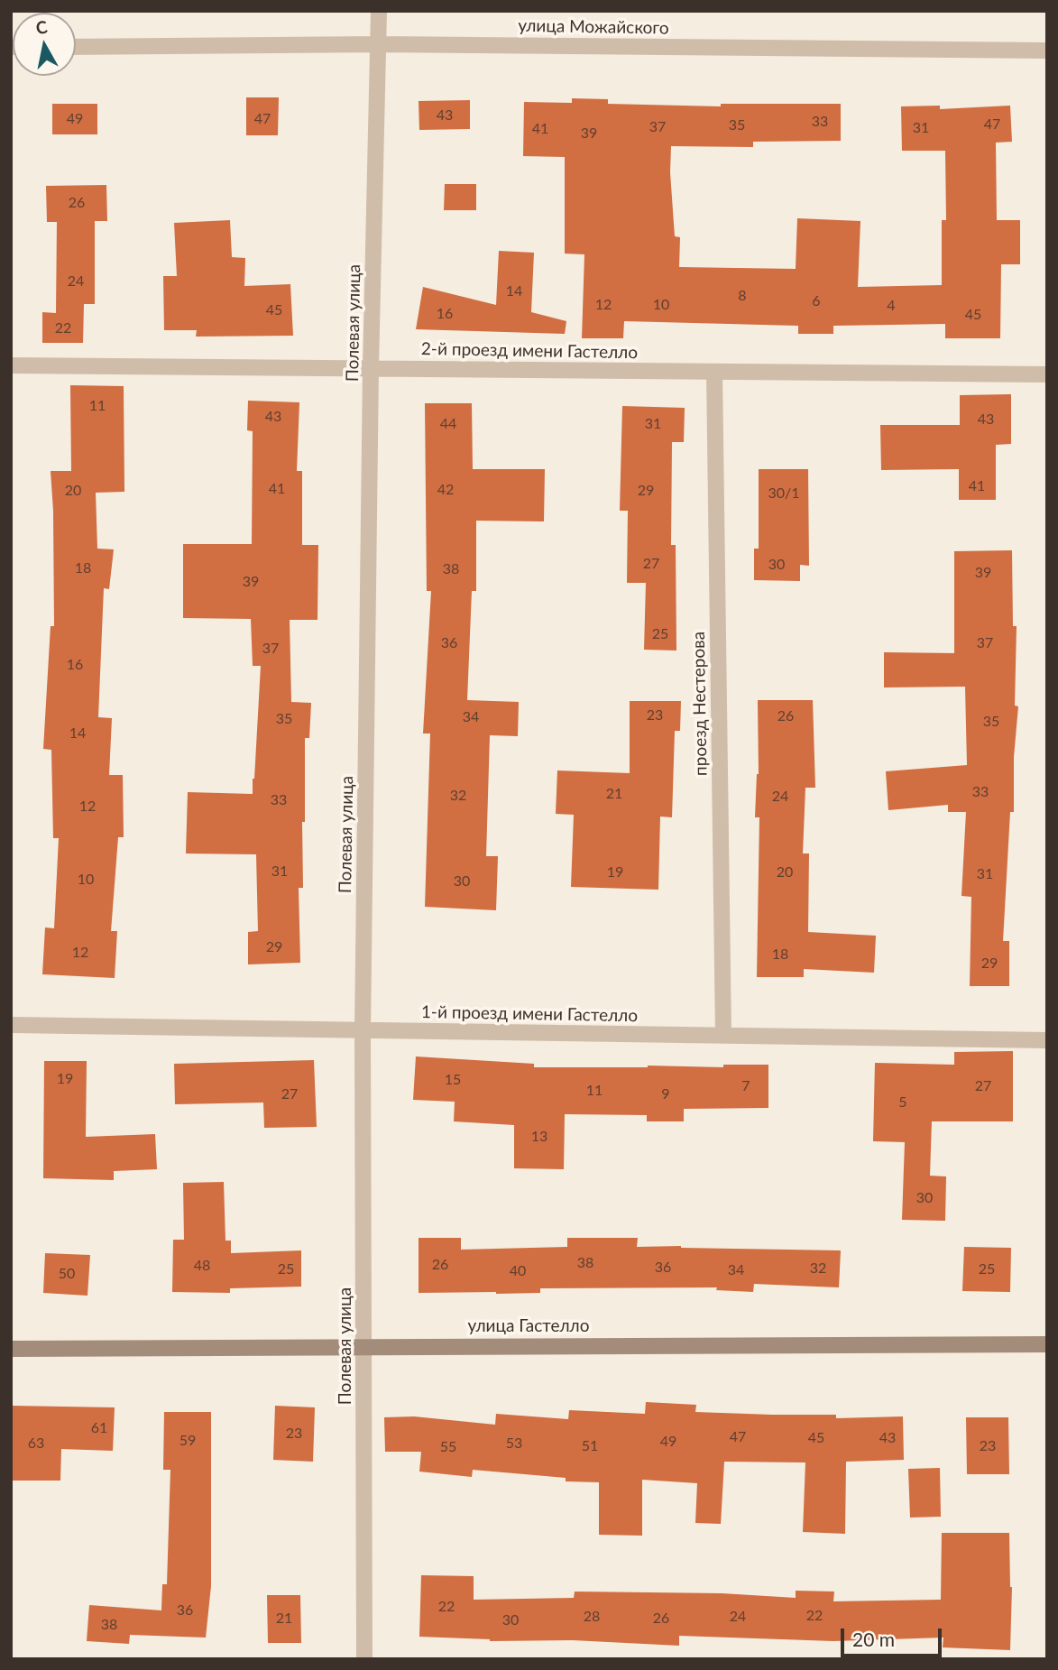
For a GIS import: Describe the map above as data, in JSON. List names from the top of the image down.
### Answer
{
  "streets": {
    "street": [
      "улица Можайского",
      "Полевая улица",
      "2-й проезд имени Гастелло",
      "проезд Нестерова",
      "1-й проезд имени Гастелло",
      "улица Гастелло"
    ]
  },
  "crossings": [
    ["улица Можайского", "Полевая улица"],
    ["Полевая улица", "2-й проезд имени Гастелло"],
    ["Полевая улица", "1-й проезд имени Гастелло"],
    ["Полевая улица", "улица Гастелло"],
    ["2-й проезд имени Гастелло", "проезд Нестерова"],
    ["проезд Нестерова", "1-й проезд имени Гастелло"]
  ],
  "house_numbers": [
    "43",
    "49",
    "47",
    "33",
    "47",
    "35",
    "37",
    "31",
    "41",
    "39",
    "26",
    "24",
    "14",
    "8",
    "6",
    "12",
    "10",
    "4",
    "45",
    "16",
    "45",
    "22",
    "11",
    "43",
    "43",
    "44",
    "31",
    "41",
    "41",
    "42",
    "20",
    "29",
    "30/1",
    "27",
    "30",
    "18",
    "38",
    "39",
    "39",
    "25",
    "36",
    "37",
    "37",
    "16",
    "23",
    "26",
    "34",
    "35",
    "35",
    "14",
    "33",
    "21",
    "32",
    "24",
    "33",
    "12",
    "31",
    "19",
    "20",
    "31",
    "10",
    "30",
    "29",
    "12",
    "18",
    "29",
    "19",
    "15",
    "7",
    "27",
    "11",
    "27",
    "9",
    "5",
    "13",
    "30",
    "38",
    "26",
    "48",
    "36",
    "32",
    "25",
    "25",
    "34",
    "40",
    "50",
    "61",
    "23",
    "47",
    "45",
    "43",
    "59",
    "49",
    "63",
    "53",
    "51",
    "23",
    "55",
    "22",
    "36",
    "22",
    "28",
    "24",
    "21",
    "26",
    "30",
    "38"
  ],
  "scale_bar": "20 m",
  "north": "top"
}
